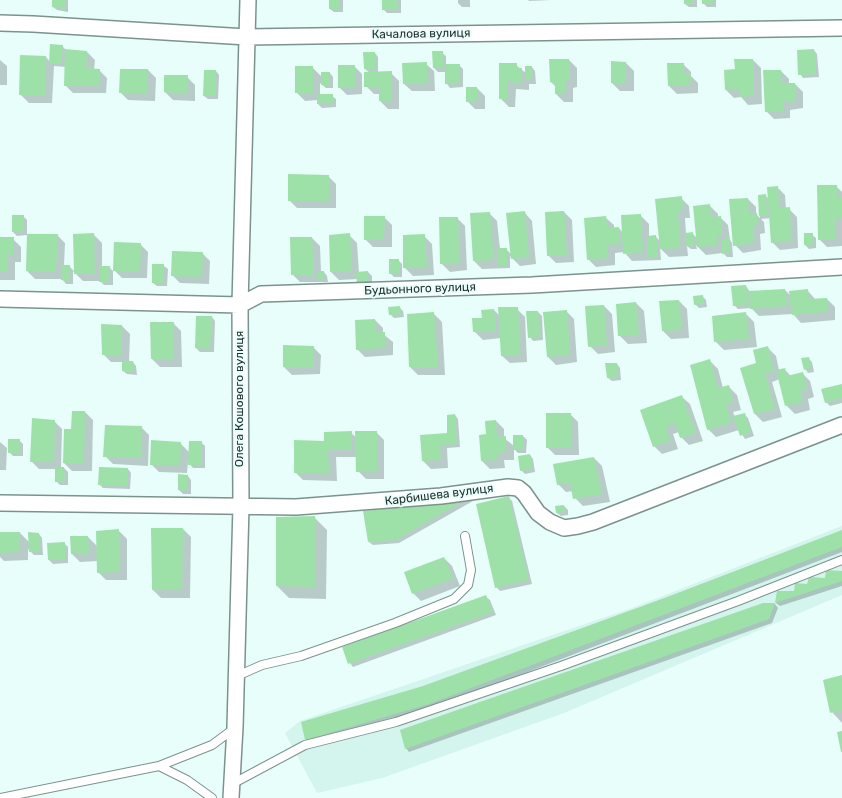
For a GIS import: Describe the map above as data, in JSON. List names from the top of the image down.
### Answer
{
  "streets": {
    "street": [
      "Качалова вулиця",
      "Будьонного вулиця",
      "Олега Кошового вулиця",
      "Карбишева вулиця"
    ]
  },
  "crossings": [
    ["Качалова вулиця", "Олега Кошового вулиця"],
    ["Будьонного вулиця", "Олега Кошового вулиця"],
    ["Олега Кошового вулиця", "Карбишева вулиця"]
  ]
}
